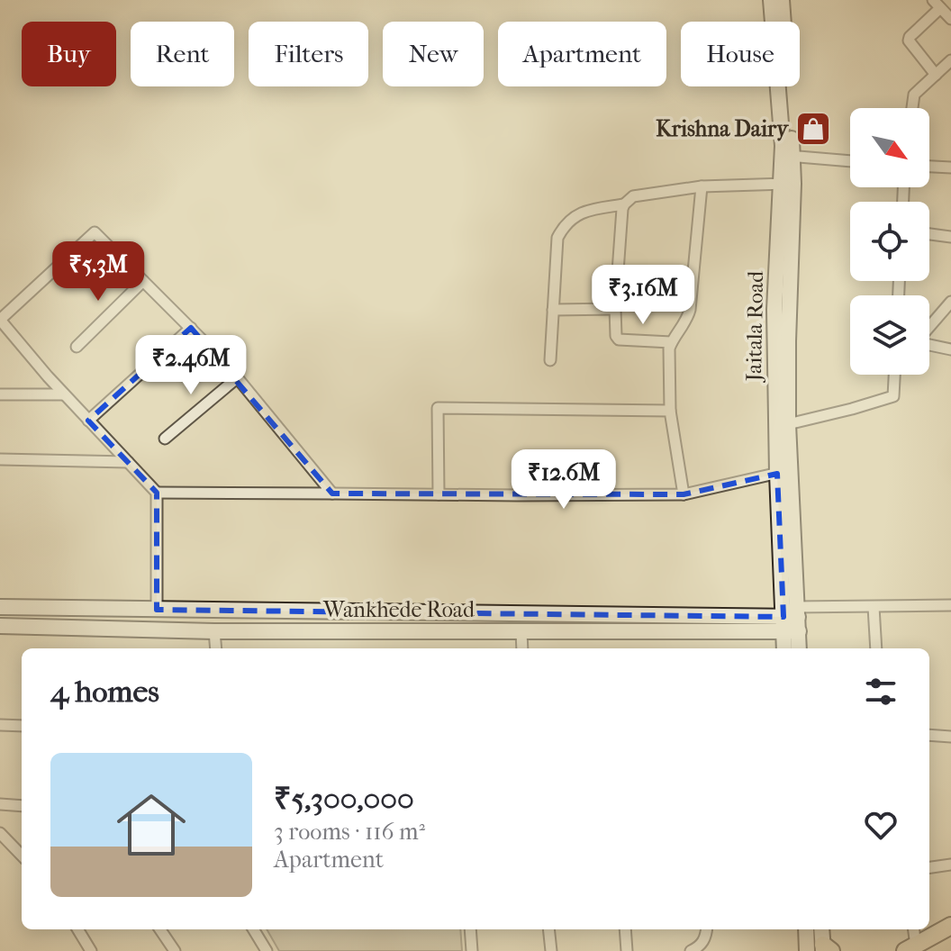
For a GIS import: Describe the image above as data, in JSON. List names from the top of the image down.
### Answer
{
  "streets": {
    "main road": ["Jaitala Road", "Wankhede Road"]
  },
  "crossings": [
    ["Jaitala Road", "Wankhede Road"]
  ],
  "places": {
    "shop": ["Krishna Dairy"]
  },
  "north": "bottom right",
  "page": {
    "chip": [
      "Buy",
      "Rent",
      "Filters",
      "New",
      "Apartment",
      "House"
    ],
    "price": [
      "₹5.3M",
      "₹3.16M",
      "₹2.46M",
      "₹12.6M"
    ],
    "heading": "4 homes",
    "list": [
      {
        "name": "₹5,300,000",
        "note": "3 rooms · 116 m² · Apartment"
      }
    ]
  }
}
